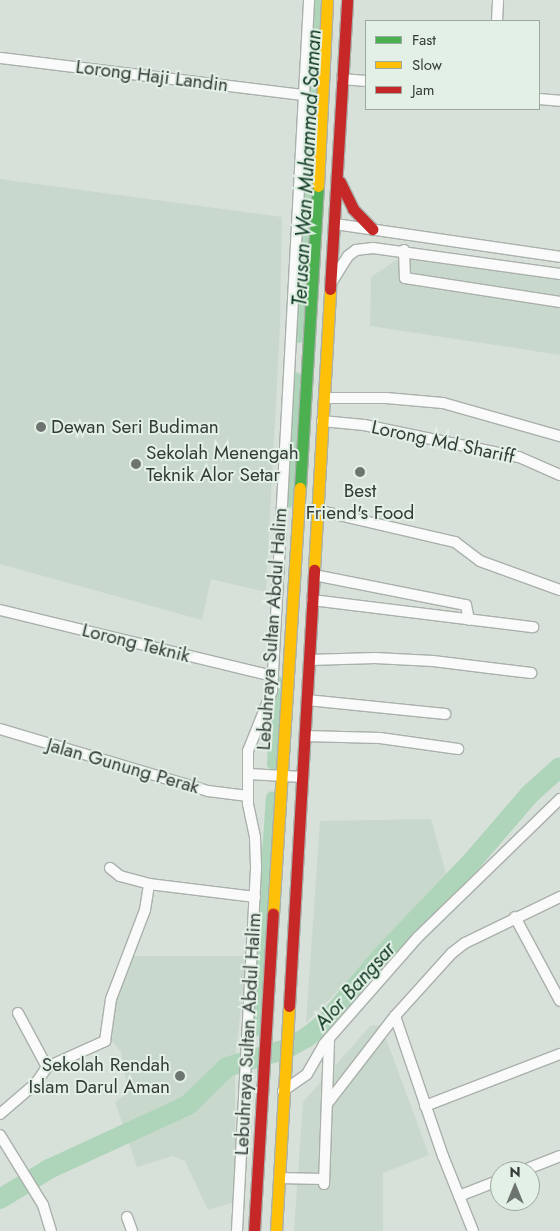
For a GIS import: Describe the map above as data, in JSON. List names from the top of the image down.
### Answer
{
  "streets": {
    "main road": ["Lebuhraya Sultan Abdul Halim"],
    "street": [
      "Lorong Haji Landin",
      "Lorong Md Shariff",
      "Lorong Teknik",
      "Jalan Gunung Perak"
    ]
  },
  "crossings": [
    ["Lorong Md Shariff", "Lebuhraya Sultan Abdul Halim"]
  ],
  "water": ["Terusan Wan Muhammad Saman", "Alor Bangsar"],
  "places": [
    "Dewan Seri Budiman",
    "Sekolah Menengah Teknik Alor Setar",
    "Best Friend's Food",
    "Sekolah Rendah Islam Darul Aman"
  ],
  "legend": ["Fast", "Slow", "Jam"],
  "north": "top"
}
